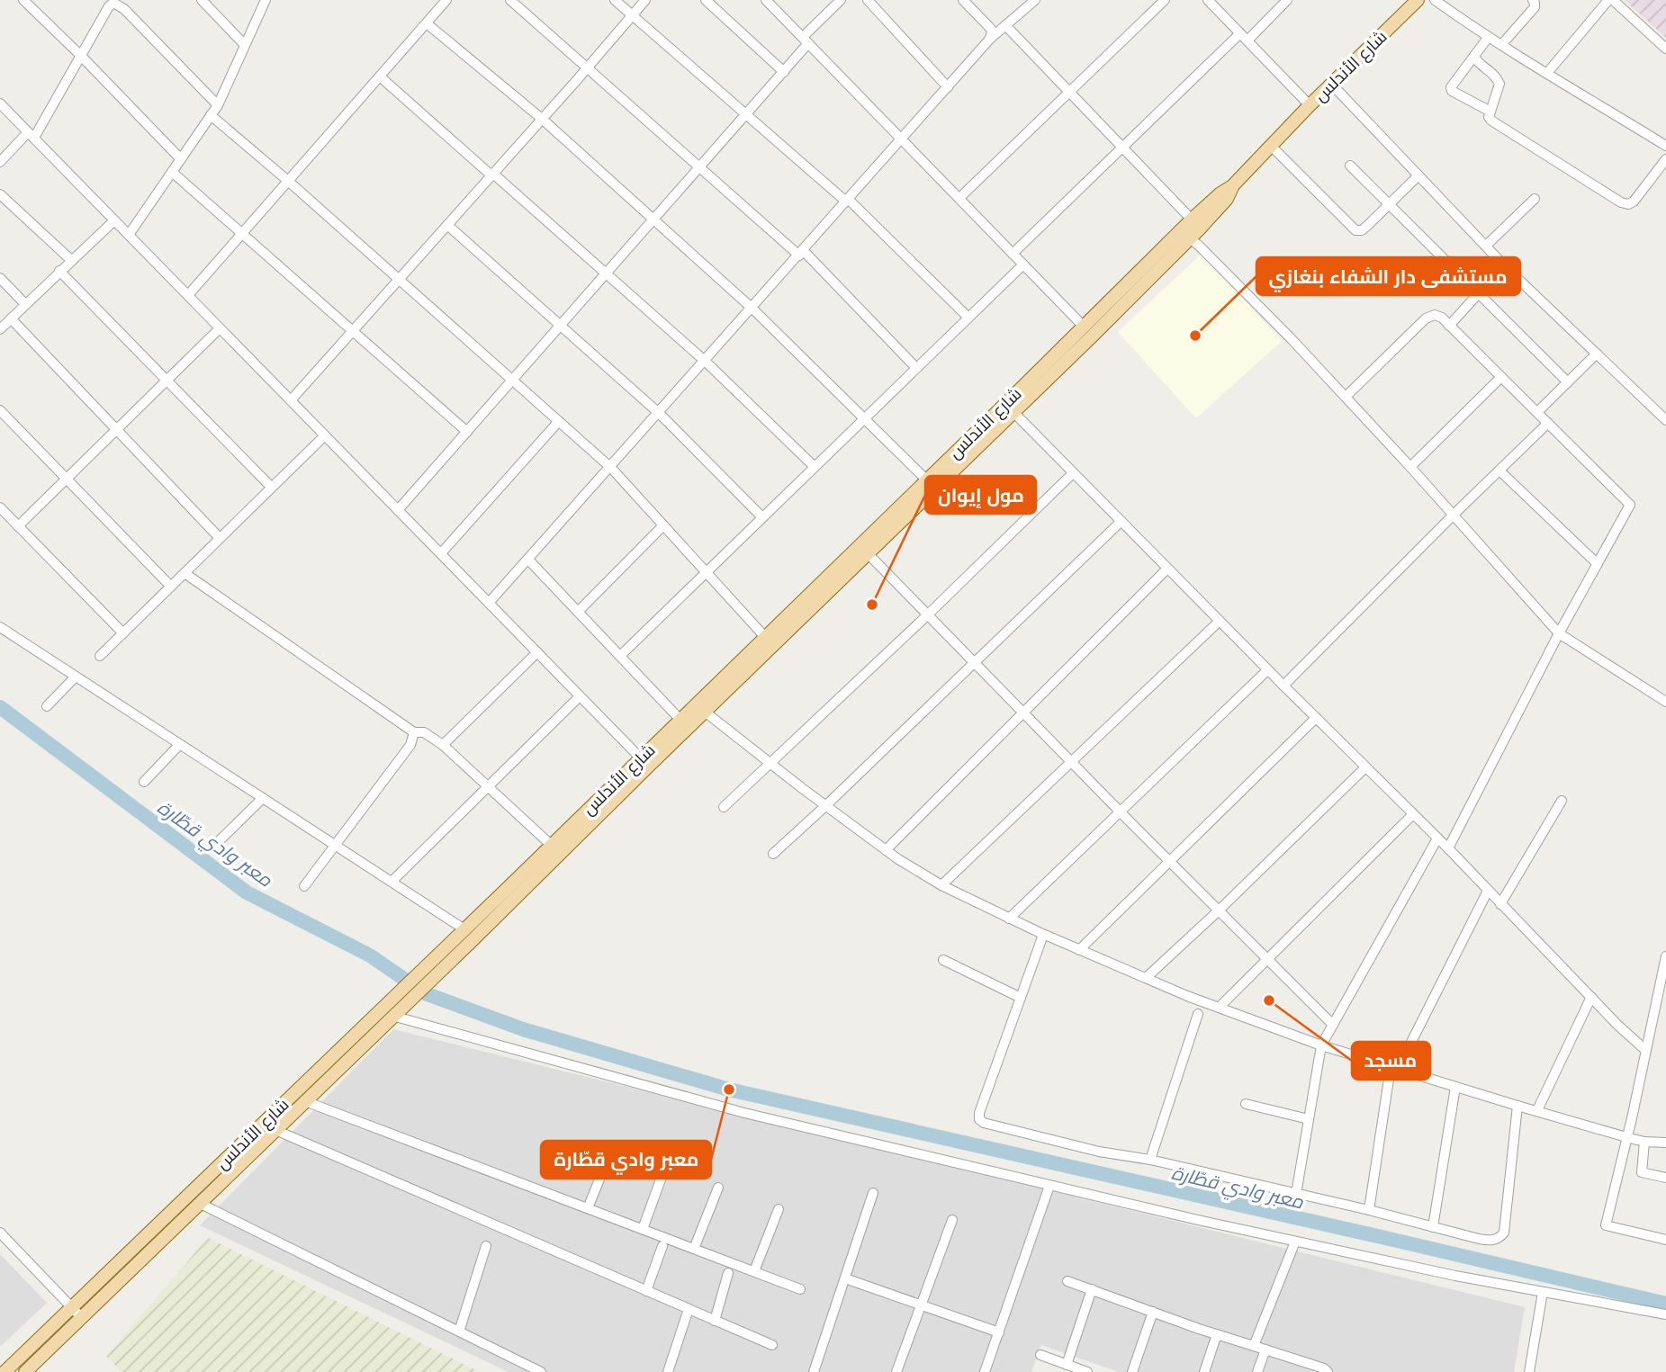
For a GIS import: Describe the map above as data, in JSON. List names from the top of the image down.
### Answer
{
  "streets": {
    "main road": ["شارع الأندلس"]
  },
  "water": ["معبر وادي قطّارة"],
  "places": [
    "مستشفى دار الشفاء بنغازي",
    "مول إيوان",
    "مسجد",
    "معبر وادي قطّارة"
  ]
}
